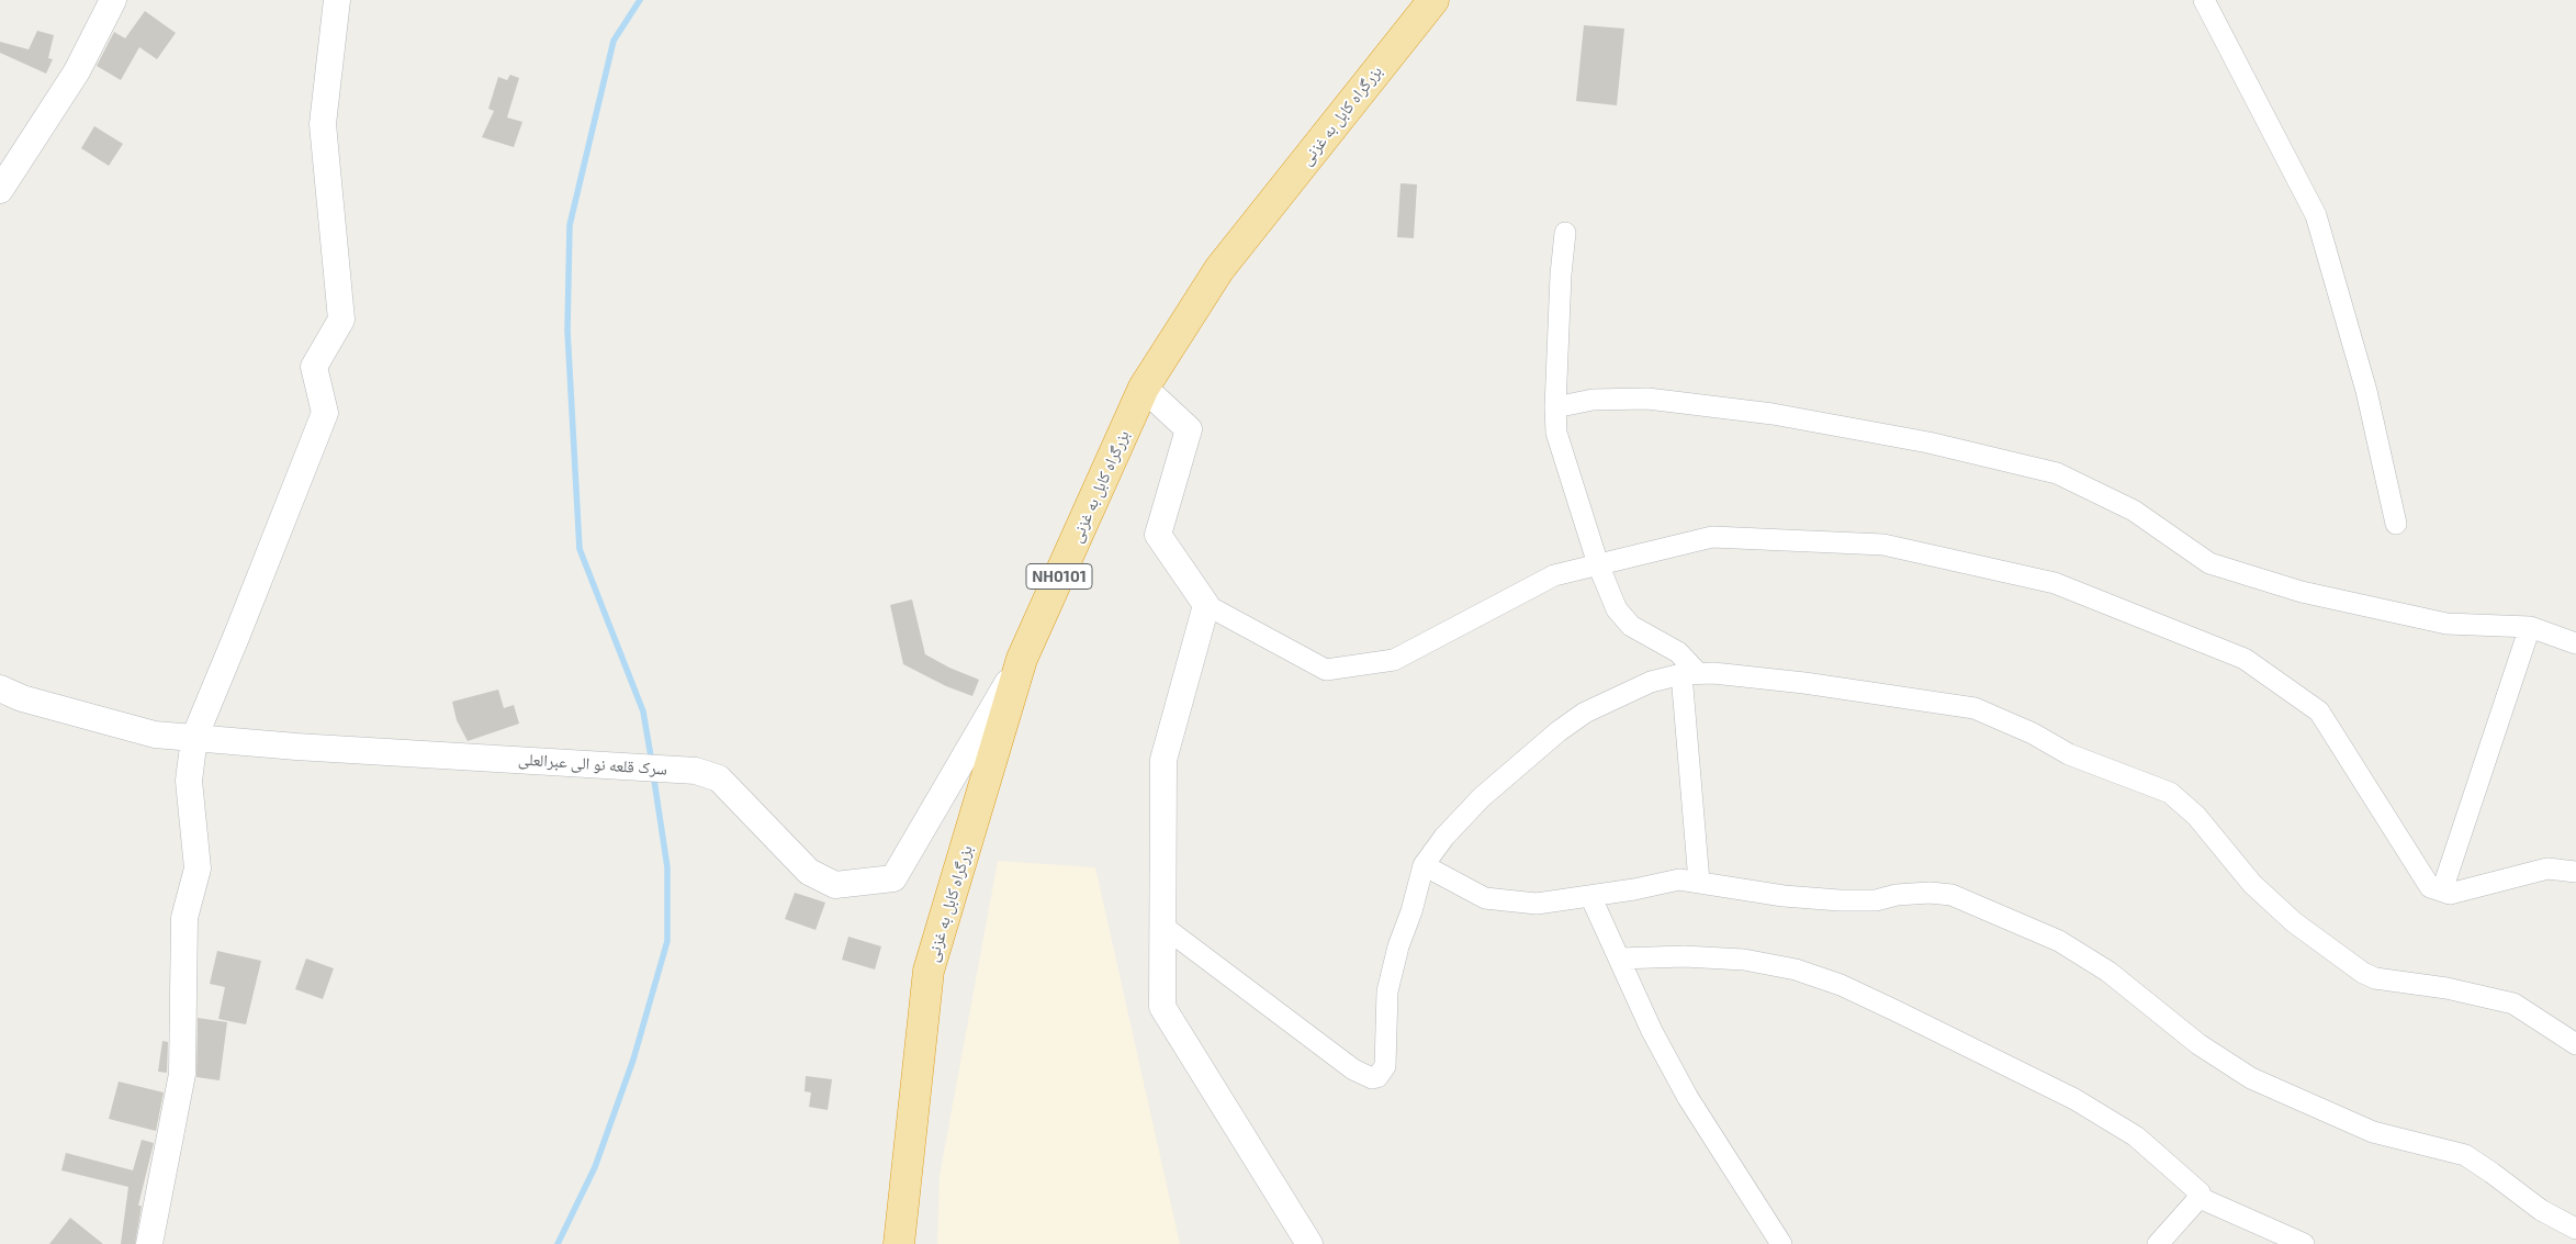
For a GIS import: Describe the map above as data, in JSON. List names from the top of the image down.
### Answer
{
  "streets": {
    "highway": ["بزرگراه کابل به غزنی", "NH0101"],
    "street": ["سرک قلعه نو الی عبرالعلی"]
  },
  "crossings": [
    ["بزرگراه کابل به غزنی", "سرک قلعه نو الی عبرالعلی"]
  ]
}
